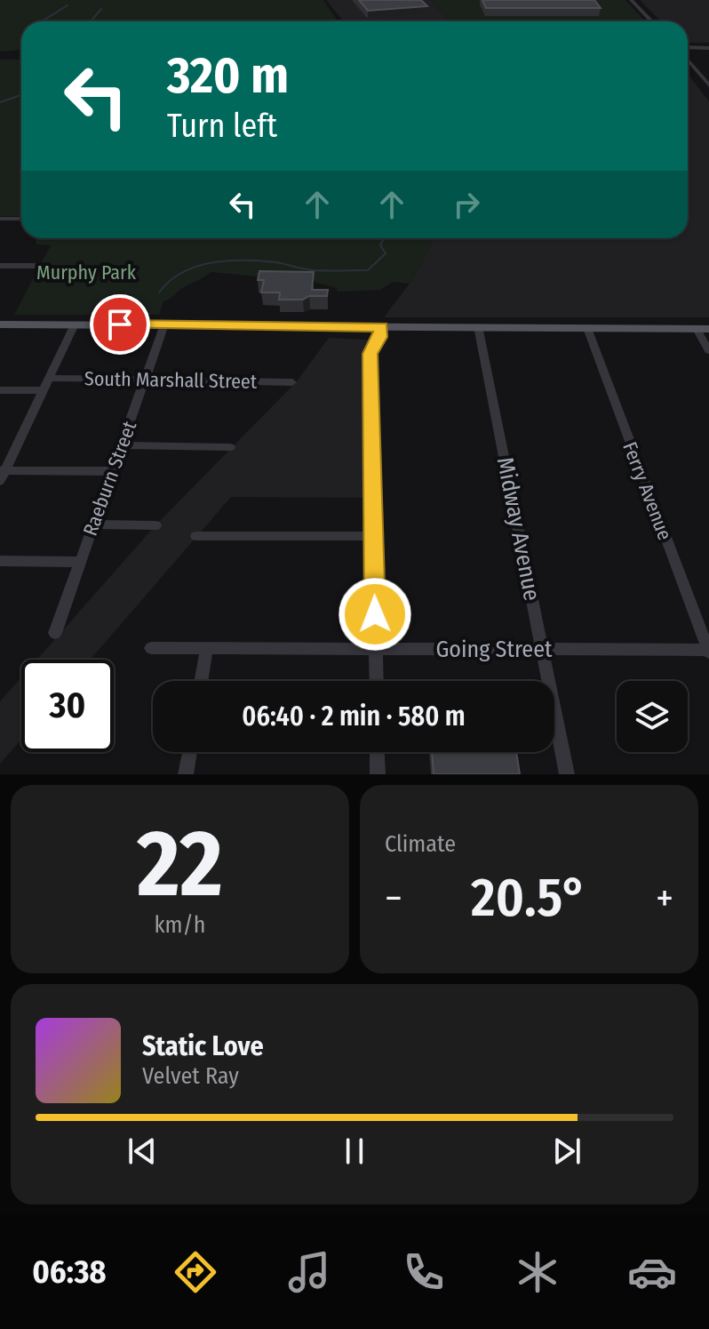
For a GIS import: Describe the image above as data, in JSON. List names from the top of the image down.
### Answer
{
  "streets": {
    "street": [
      "South Marshall Street",
      "Raeburn Street",
      "Ferry Avenue",
      "Midway Avenue",
      "Going Street"
    ]
  },
  "crossings": [
    ["South Marshall Street", "Raeburn Street"],
    ["Ferry Avenue", "Going Street"],
    ["Midway Avenue", "Going Street"]
  ],
  "parks": ["Murphy Park"],
  "page": {
    "turn": ["320 m", "Turn left"],
    "limit": "30",
    "trip": "06:40 · 2 min · 580 m",
    "tile": [
      ["22", "km/h"],
      "Climate"
    ],
    "heat": ["−", "20.5°", "+"],
    "song": ["Static Love", "Velvet Ray"],
    "tabs": "06:38"
  }
}
